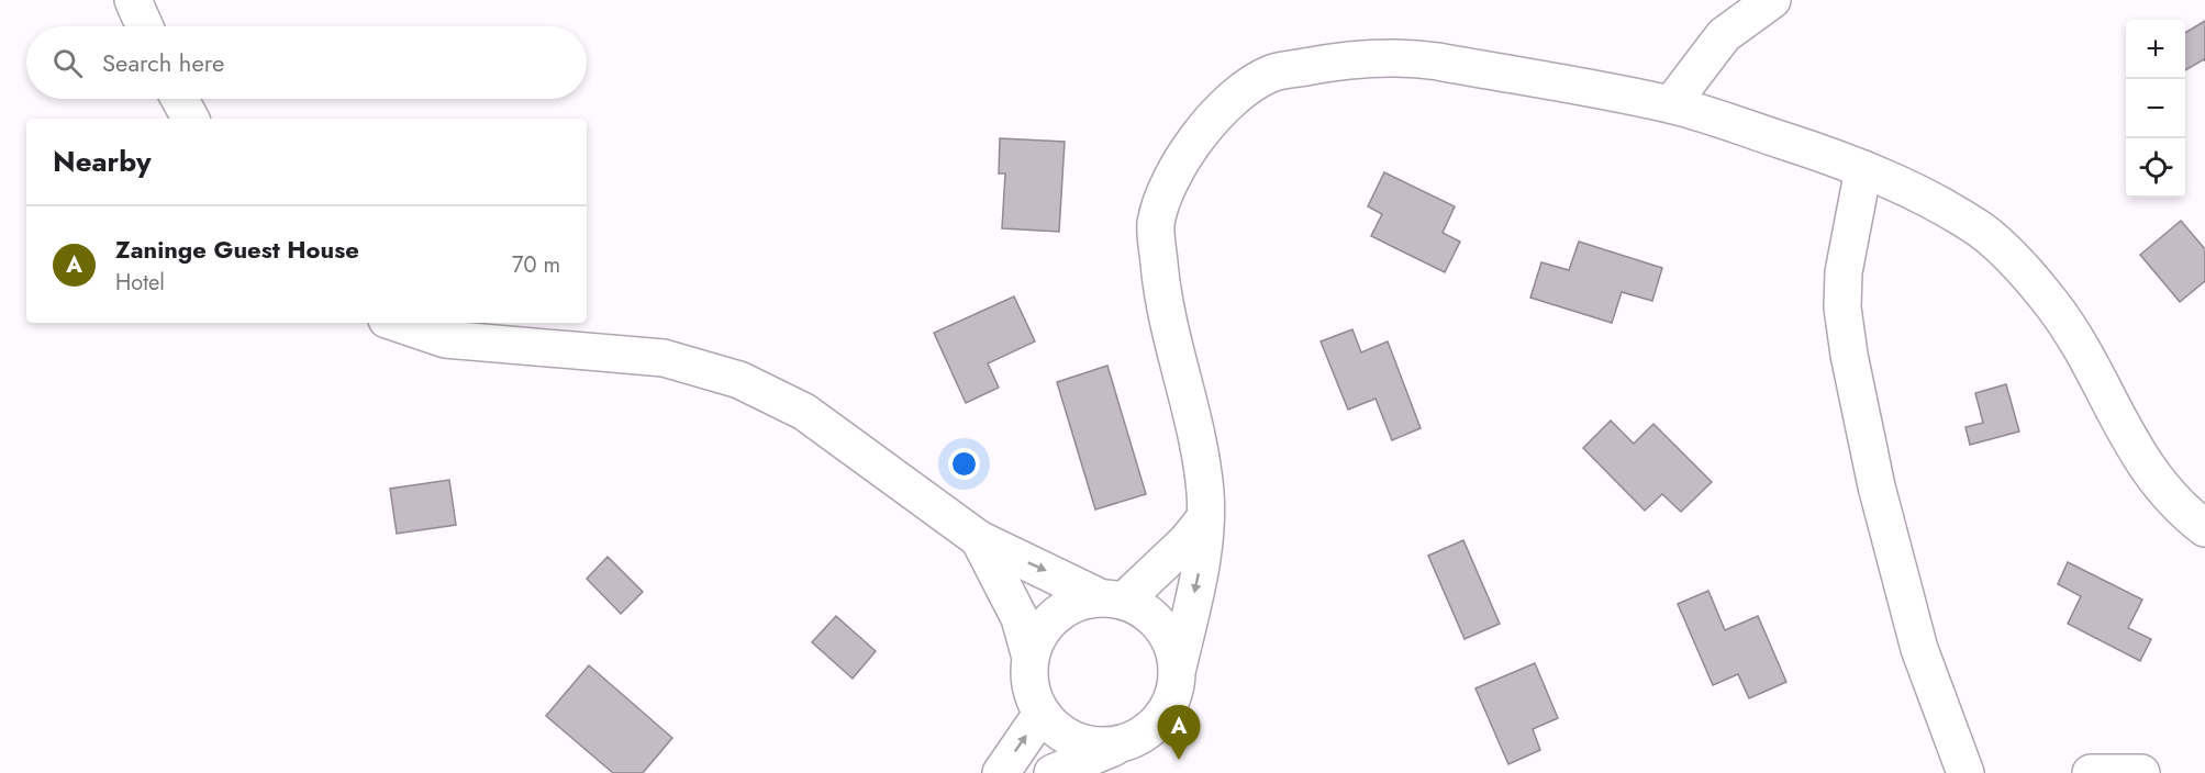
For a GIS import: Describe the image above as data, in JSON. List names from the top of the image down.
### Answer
{
  "page": {
    "map_buttons": ["+", "−"],
    "search": "Search here",
    "heading": "Nearby",
    "list": [
      {
        "mark": "A",
        "name": "Zaninge Guest House",
        "note": "Hotel",
        "value": "70 m"
      }
    ],
    "pins": "A"
  }
}
